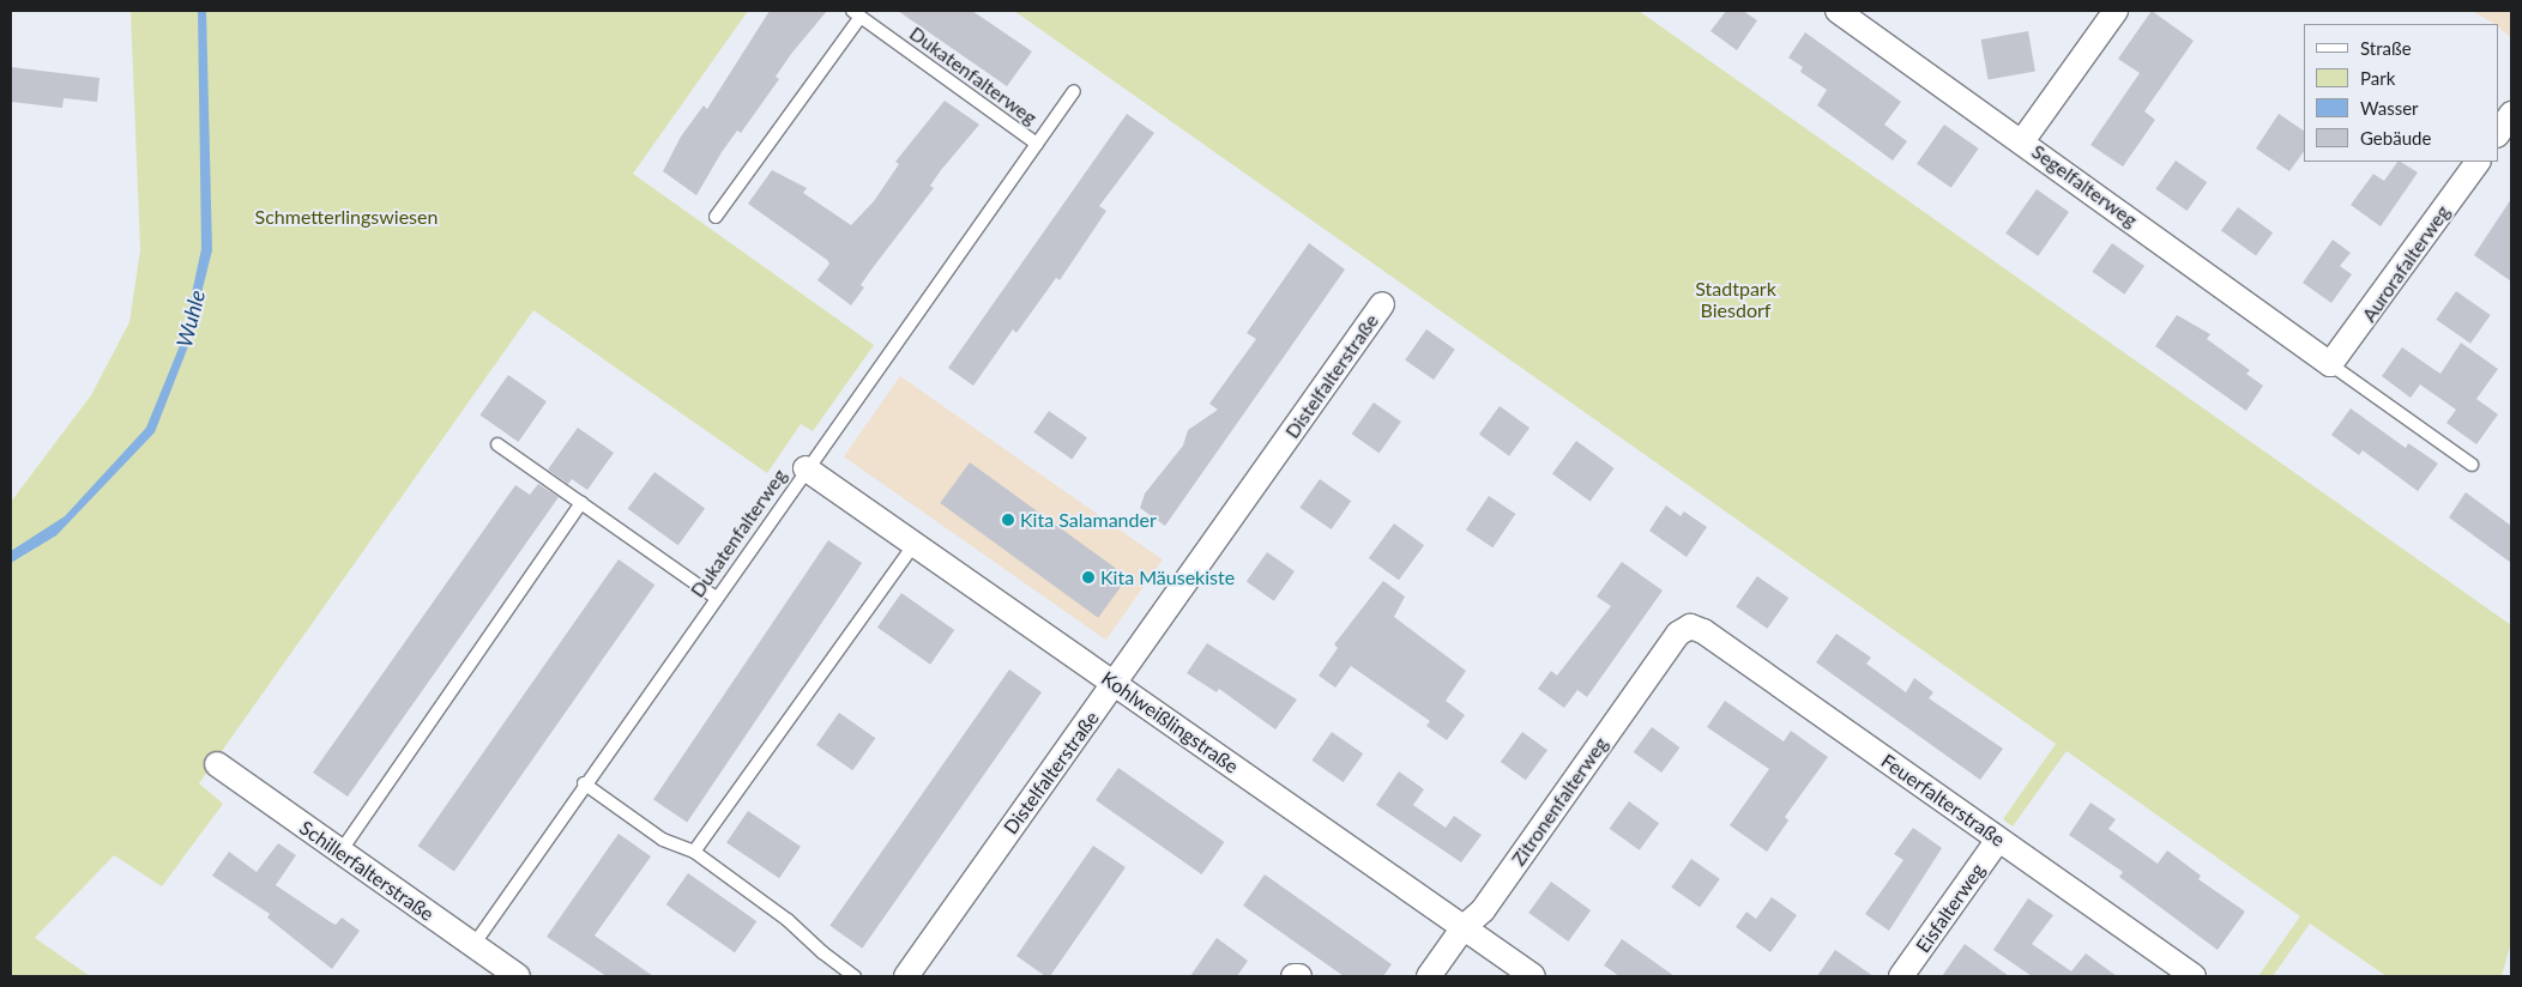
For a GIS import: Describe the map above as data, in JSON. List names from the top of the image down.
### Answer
{
  "streets": {
    "street": [
      "Segelfalterweg",
      "Aurorafalterweg",
      "Distelfalterstraße",
      "Kohlweißlingstraße",
      "Feuerfalterstraße",
      "Zitronenfalterweg",
      "Schillerfalterstraße",
      "Eisfalterweg"
    ],
    "lane": ["Dukatenfalterweg"]
  },
  "crossings": [
    ["Dukatenfalterweg", "Kohlweißlingstraße"],
    ["Dukatenfalterweg", "Schillerfalterstraße"],
    ["Segelfalterweg", "Aurorafalterweg"],
    ["Distelfalterstraße", "Kohlweißlingstraße"],
    ["Kohlweißlingstraße", "Zitronenfalterweg"],
    ["Feuerfalterstraße", "Zitronenfalterweg"],
    ["Feuerfalterstraße", "Eisfalterweg"]
  ],
  "water": ["Wuhle"],
  "parks": ["Schmetterlingswiesen", "Stadtpark Biesdorf"],
  "places": ["Kita Salamander", "Kita Mäusekiste"],
  "legend": [
    "Straße",
    "Park",
    "Wasser",
    "Gebäude"
  ]
}
